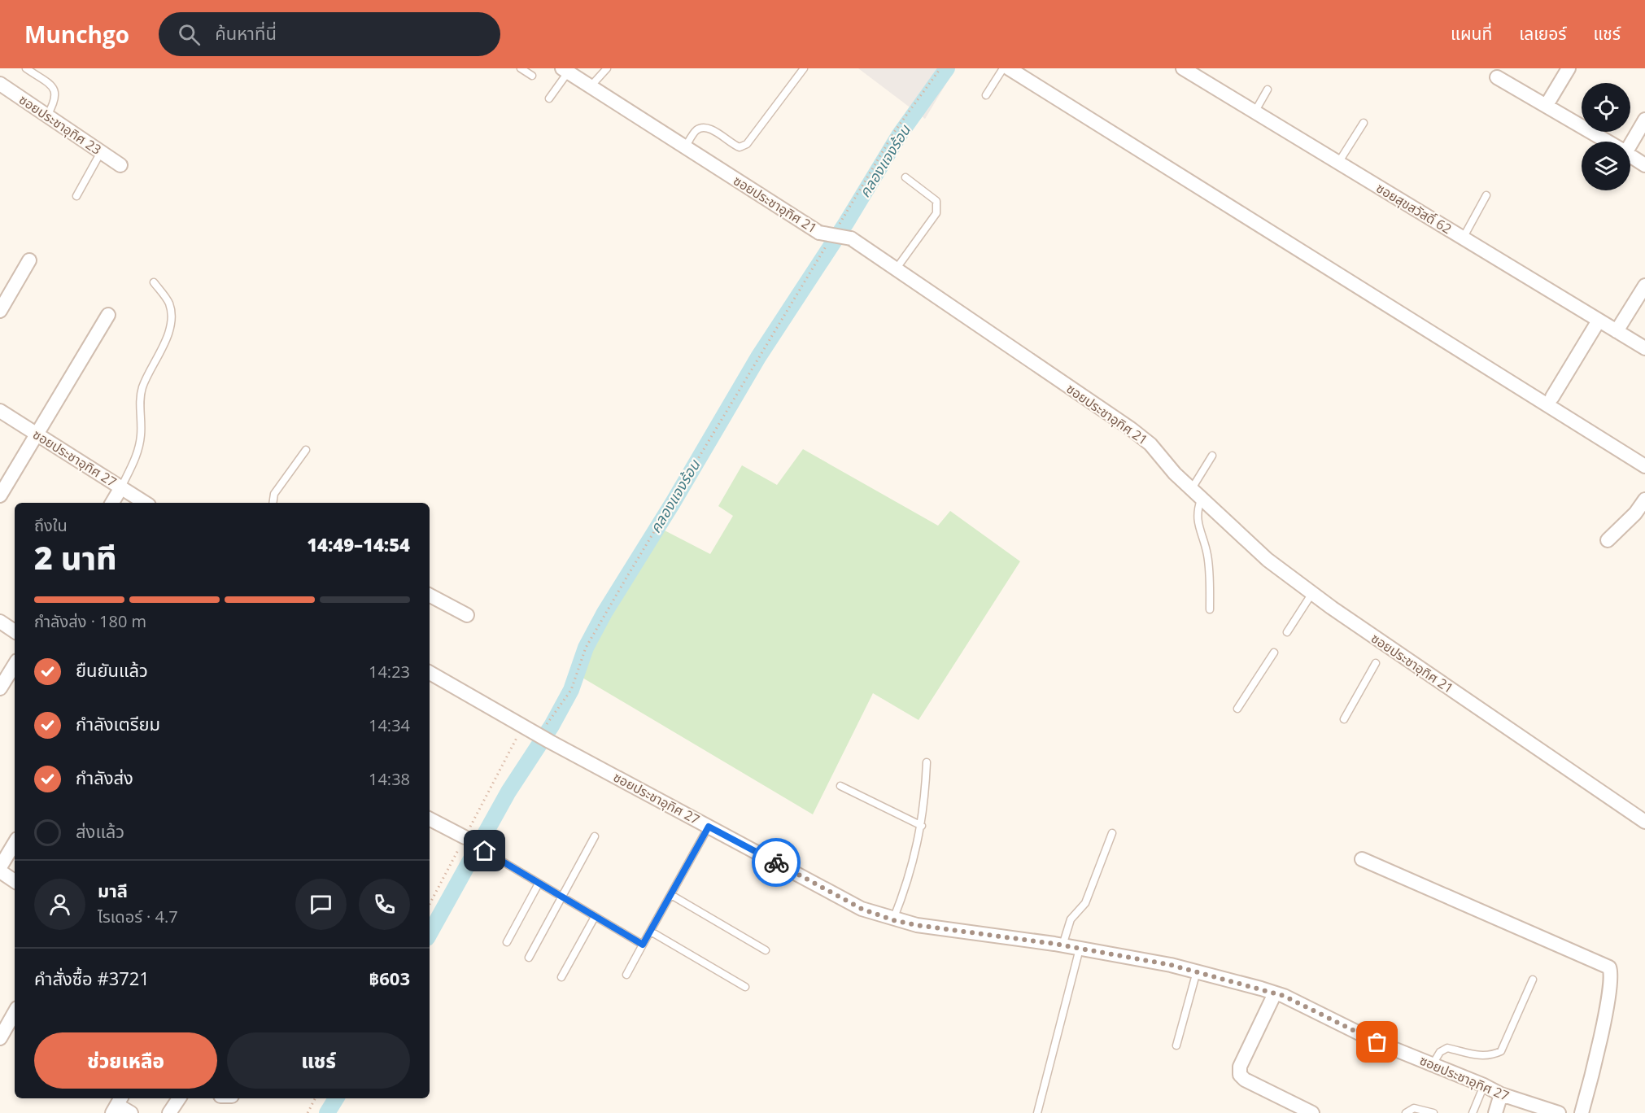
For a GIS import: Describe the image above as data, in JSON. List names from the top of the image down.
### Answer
{
  "streets": {
    "street": [
      "ซอยประชาอุทิศ 23",
      "ซอยประชาอุทิศ 21",
      "ซอยสุขสวัสดิ์ 62",
      "ซอยประชาอุทิศ 27"
    ]
  },
  "water": ["คลองแจงร้อน"],
  "page": {
    "header": "Munchgo",
    "search": "ค้นหาที่นี่",
    "nav": ["แผนที่", "เลเยอร์", "แชร์"],
    "heading": ["2 นาที", "ถึงใน", "14:49–14:54"],
    "panel": [
      "มาลี",
      "ไรเดอร์ · 4.7",
      "คำสั่งซื้อ #3721",
      "฿603"
    ],
    "bar": "กำลังส่ง · 180 m",
    "list": [
      ["ยืนยันแล้ว", "14:23"],
      ["กำลังเตรียม", "14:34"],
      ["กำลังส่ง", "14:38"],
      "ส่งแล้ว"
    ],
    "buttons": ["ช่วยเหลือ", "แชร์"]
  }
}
